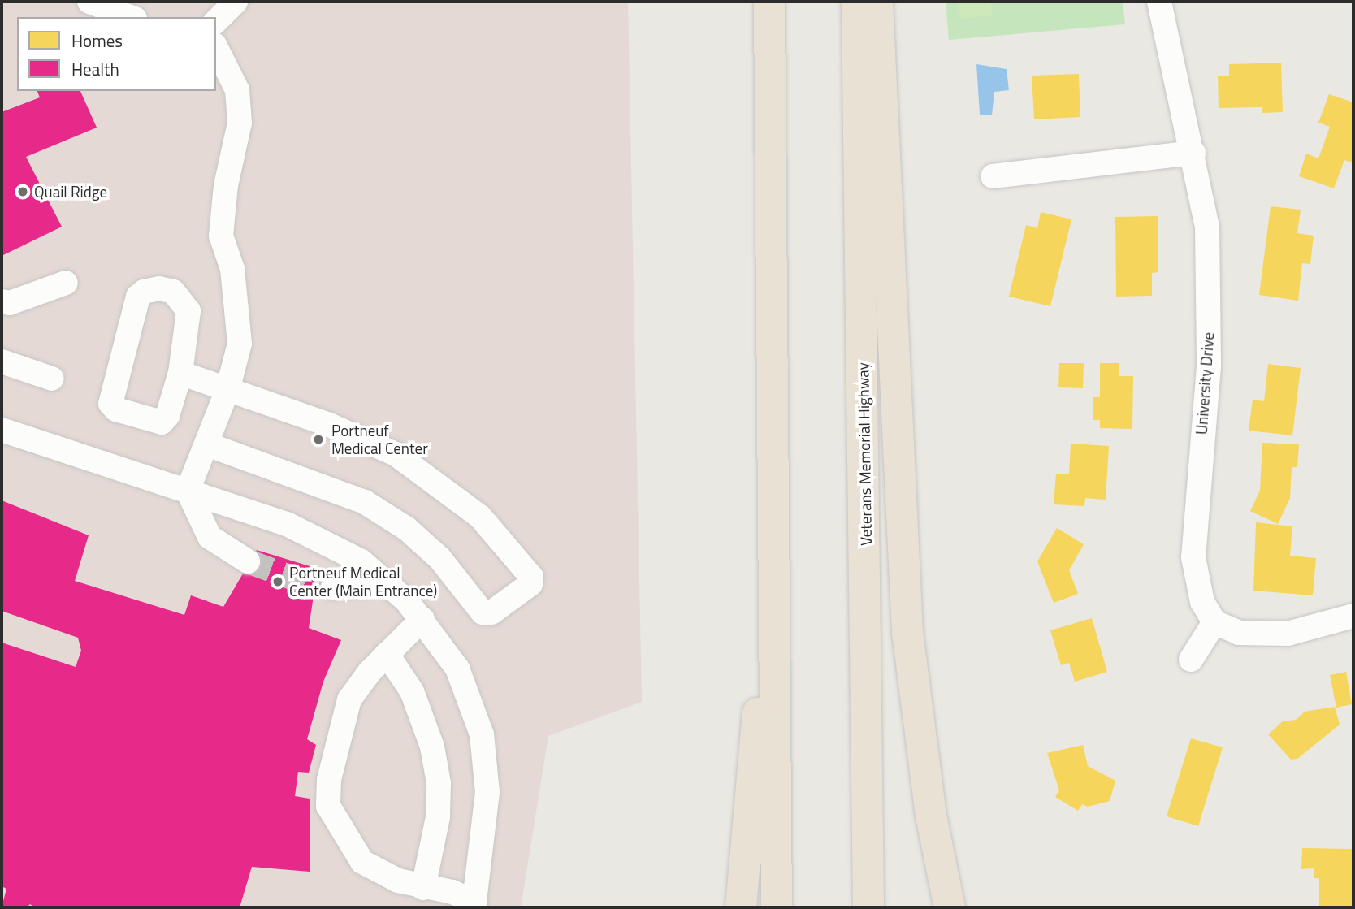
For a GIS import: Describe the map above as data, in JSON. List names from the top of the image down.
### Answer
{
  "streets": {
    "highway": ["Veterans Memorial Highway"],
    "street": ["University Drive"]
  },
  "places": ["Quail Ridge", "Portneuf Medical Center", "Portneuf Medical Center (Main Entrance)"],
  "legend": ["Homes", "Health"]
}
